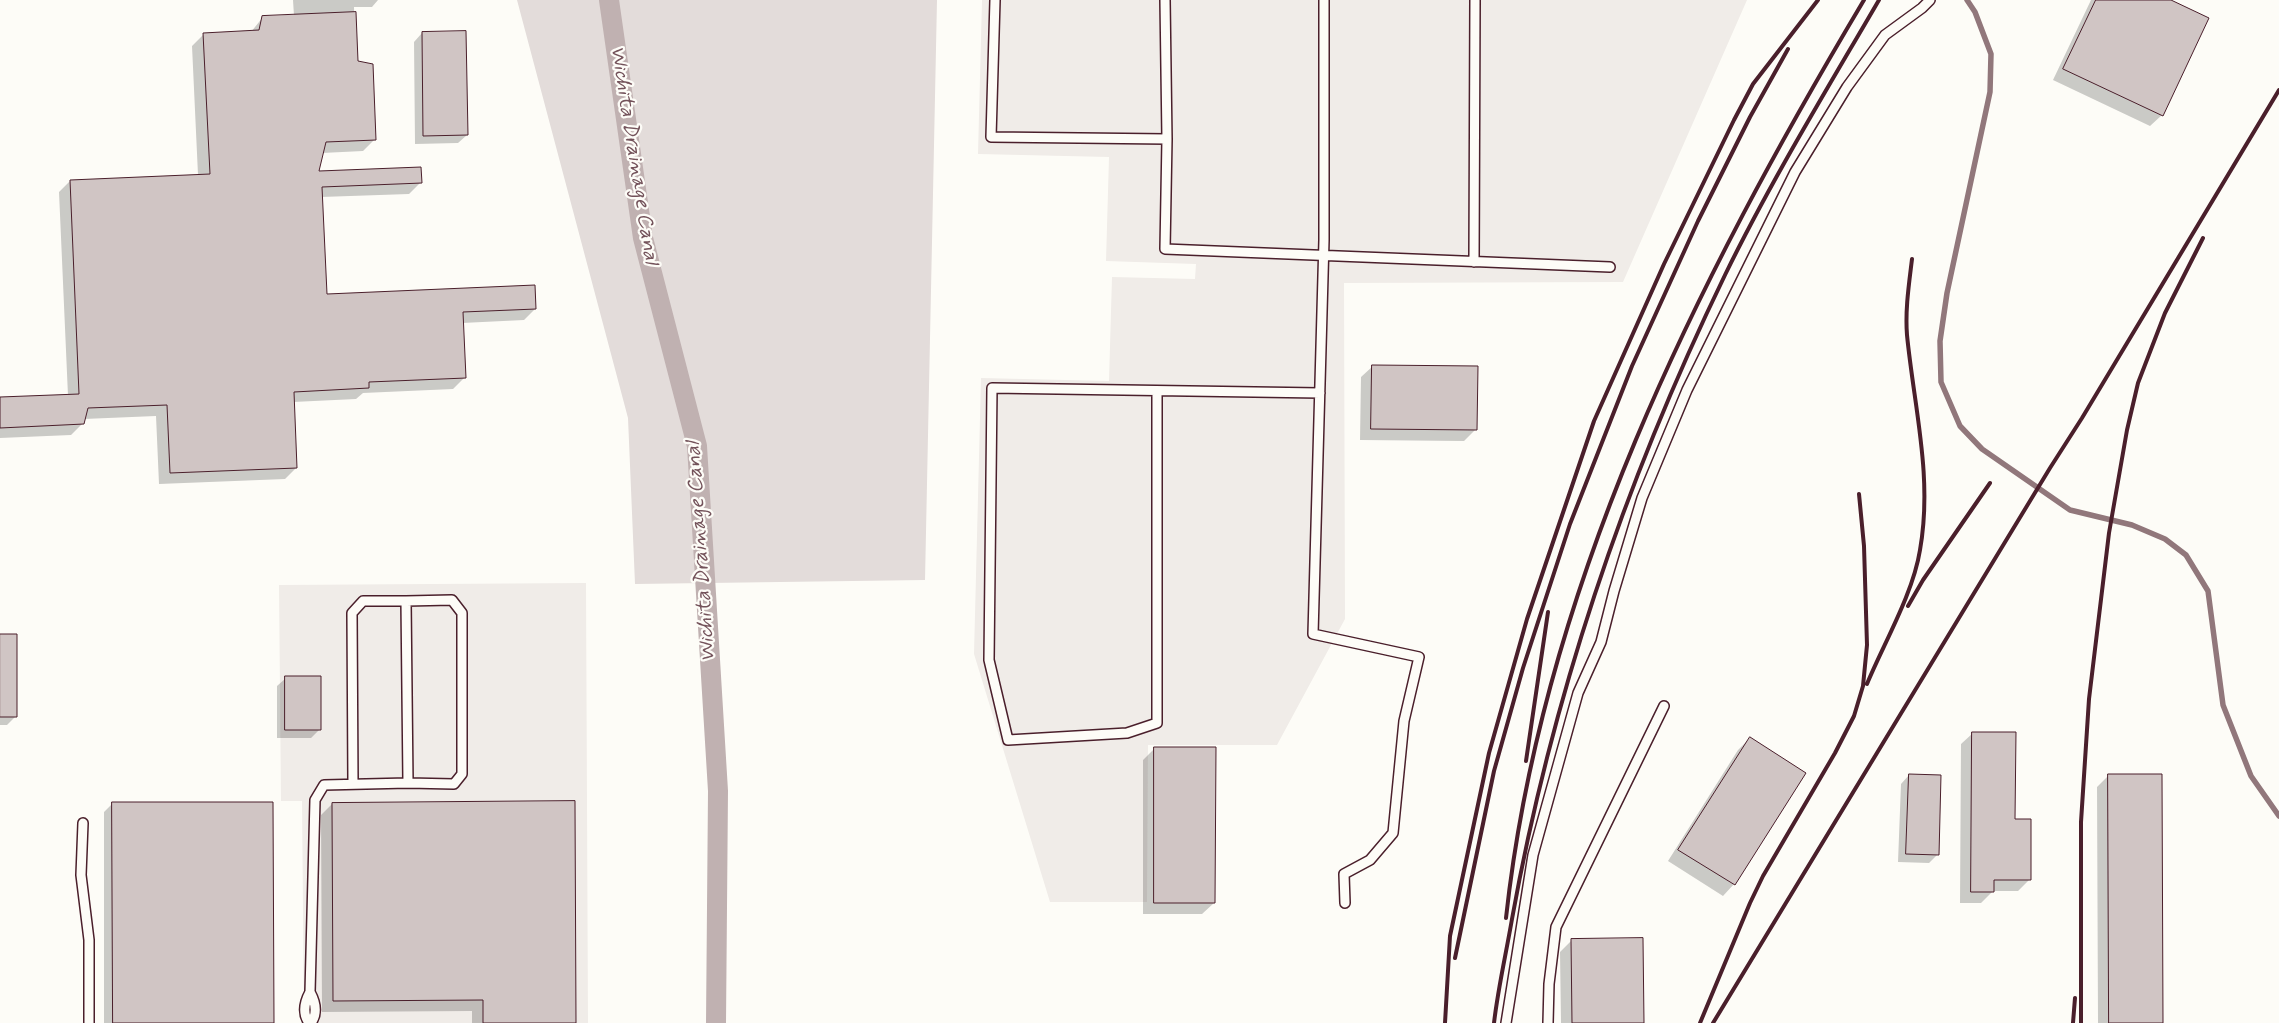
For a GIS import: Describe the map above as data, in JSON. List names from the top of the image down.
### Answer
{
  "water": ["Wichita Drainage Canal"]
}
